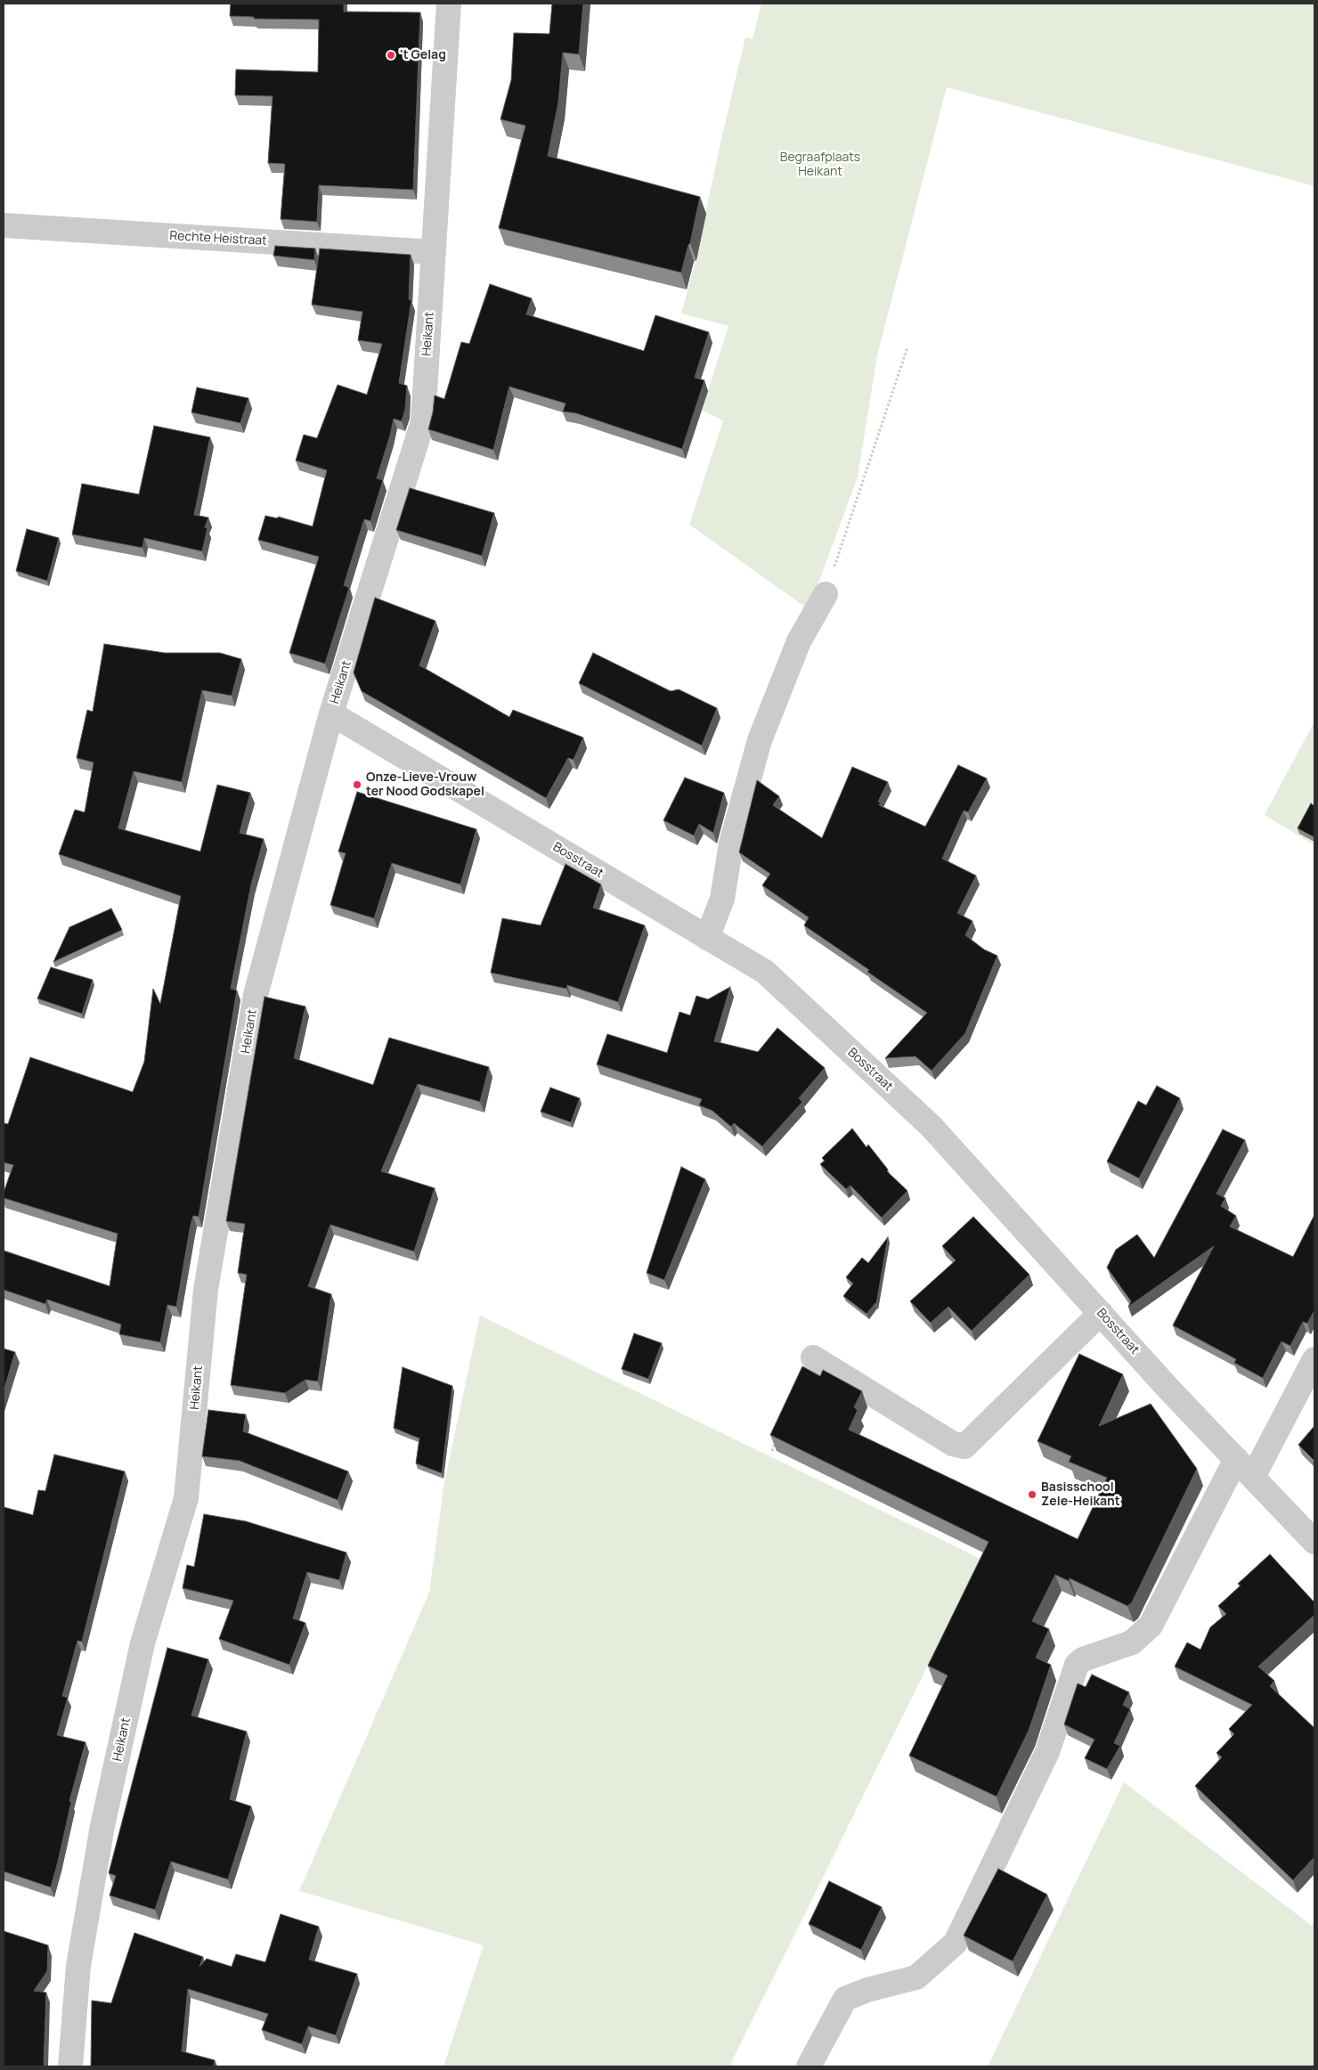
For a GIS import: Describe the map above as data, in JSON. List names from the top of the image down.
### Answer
{
  "streets": {
    "street": ["Rechte Heistraat", "Heikant", "Bosstraat"]
  },
  "crossings": [
    ["Rechte Heistraat", "Heikant"],
    ["Heikant", "Bosstraat"]
  ],
  "parks": ["Begraafplaats Heikant"],
  "places": ["'t Gelag", "Onze-Lieve-Vrouw ter Nood Godskapel", "Basisschool Zele-Heikant"]
}
